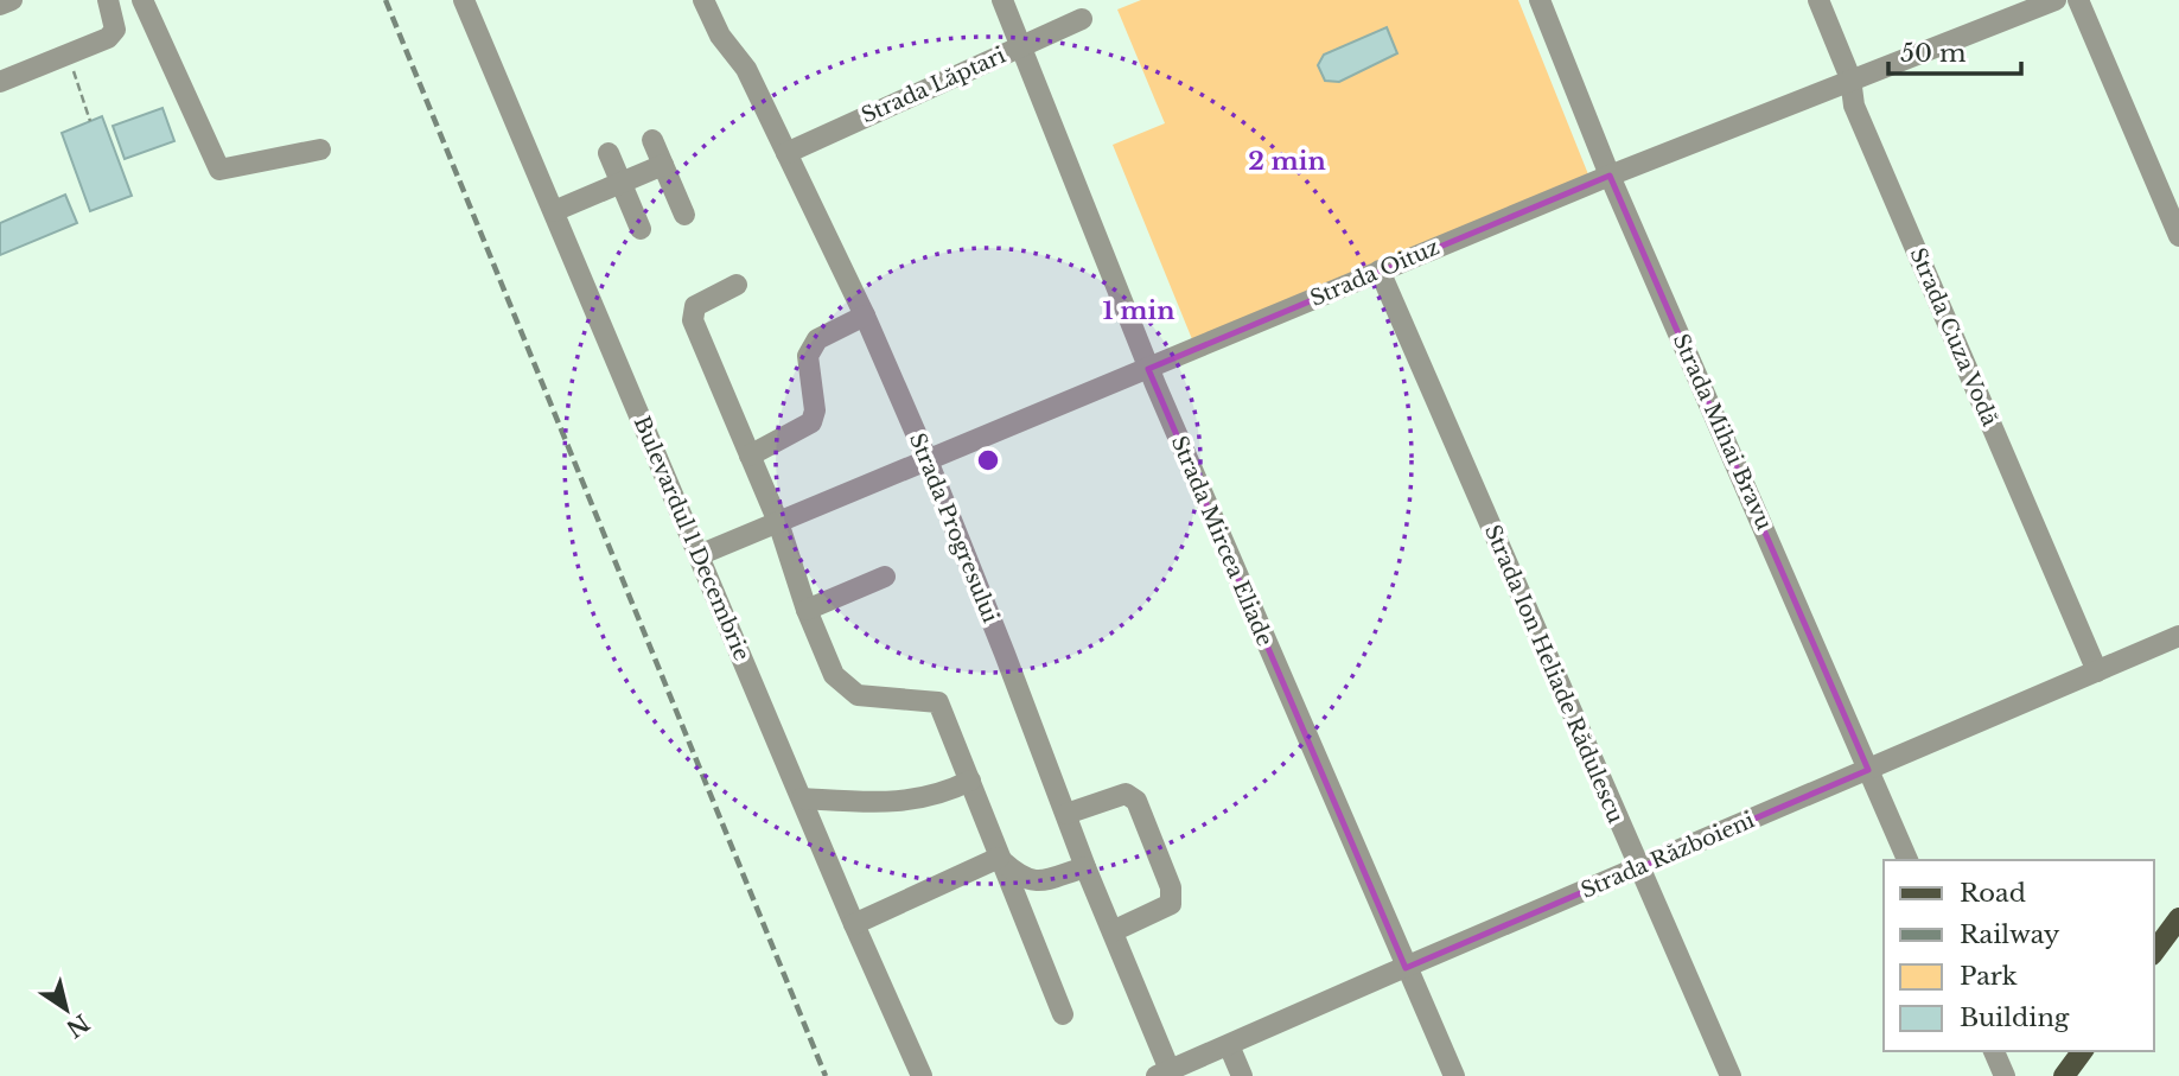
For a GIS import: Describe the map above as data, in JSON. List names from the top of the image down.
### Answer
{
  "streets": {
    "street": [
      "Strada Lăptari",
      "Strada Oituz",
      "Strada Cuza Vodă",
      "Strada Mihai Bravu",
      "Strada Progresului",
      "Bulevardul 1 Decembrie",
      "Strada Mircea Eliade",
      "Strada Ion Heliade Rădulescu",
      "Strada Războieni"
    ]
  },
  "crossings": [
    ["Strada Lăptari", "Strada Progresului"],
    ["Strada Lăptari", "Strada Mircea Eliade"],
    ["Strada Oituz", "Strada Cuza Vodă"],
    ["Strada Oituz", "Strada Mihai Bravu"],
    ["Strada Oituz", "Strada Progresului"],
    ["Strada Oituz", "Bulevardul 1 Decembrie"],
    ["Strada Oituz", "Strada Mircea Eliade"],
    ["Strada Oituz", "Strada Ion Heliade Rădulescu"],
    ["Strada Cuza Vodă", "Strada Războieni"],
    ["Strada Mihai Bravu", "Strada Războieni"],
    ["Strada Progresului", "Strada Războieni"],
    ["Strada Mircea Eliade", "Strada Războieni"],
    ["Strada Ion Heliade Rădulescu", "Strada Războieni"]
  ],
  "legend": [
    "Road",
    "Railway",
    "Park",
    "Building"
  ],
  "scale_bar": "50 m",
  "north": "bottom right",
  "rings": ["2 min", "1 min"]
}
